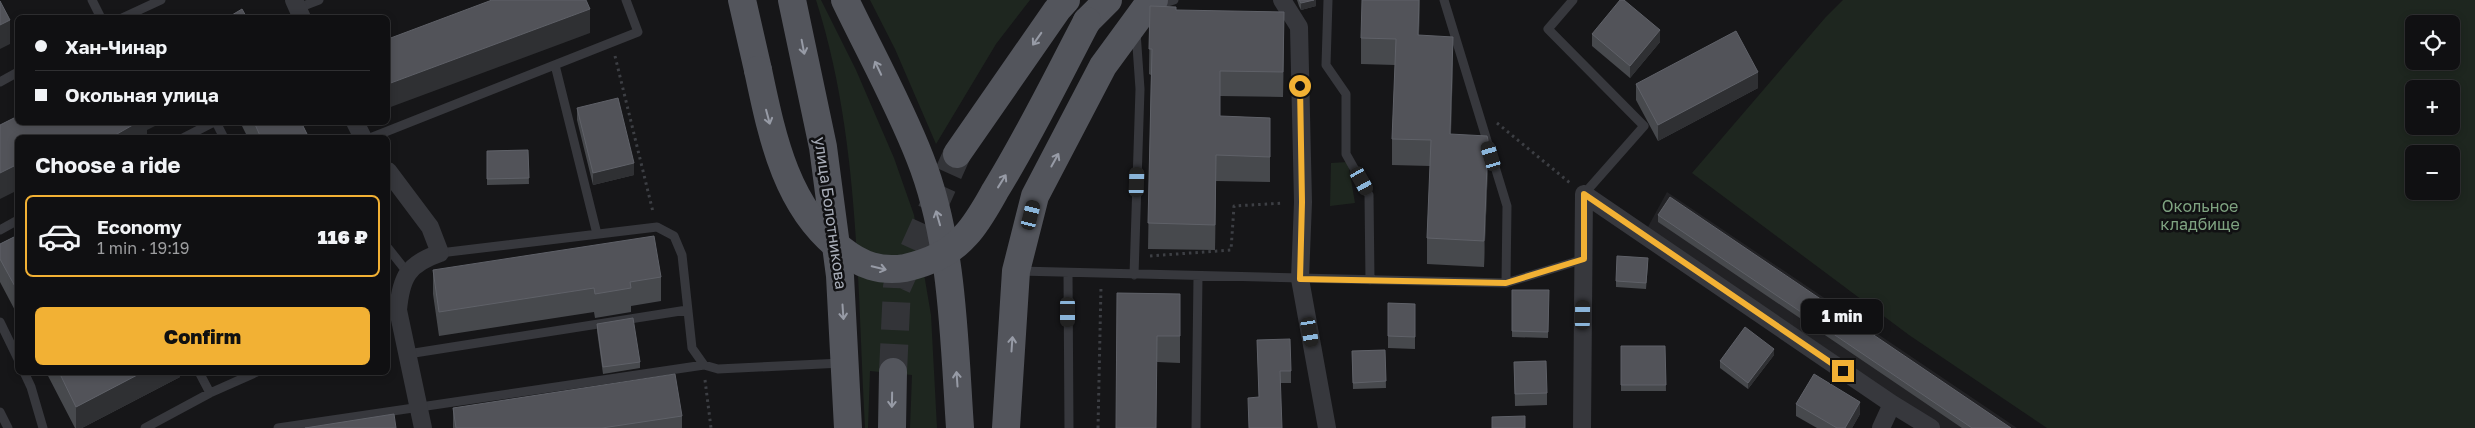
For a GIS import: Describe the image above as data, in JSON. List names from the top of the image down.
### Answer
{
  "streets": {
    "main road": ["улица Болотникова"]
  },
  "parks": ["Окольное кладбище"],
  "page": {
    "map_buttons": ["+", "−"],
    "banner": ["Хан-Чинар", "Окольная улица"],
    "heading": "Choose a ride",
    "list": [
      {
        "name": "Economy",
        "note": "1 min · 19:19",
        "value": "116 ₽"
      }
    ],
    "buttons": "Confirm",
    "bubble": "1 min"
  }
}
